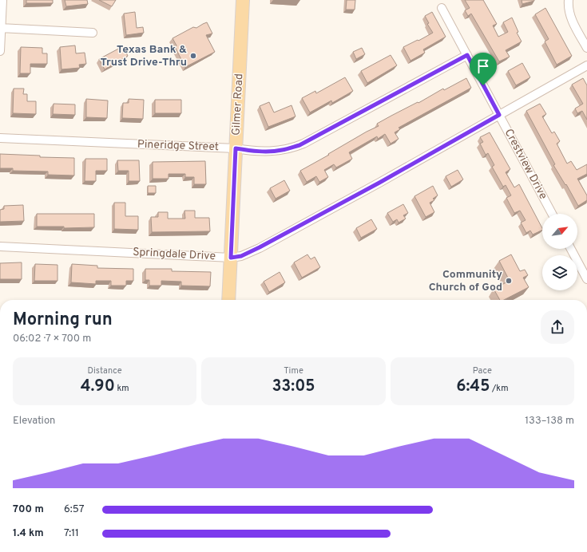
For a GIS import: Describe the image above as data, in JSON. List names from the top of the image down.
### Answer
{
  "streets": {
    "main road": ["Gilmer Road"],
    "street": ["Pineridge Street", "Crestview Drive", "Springdale Drive"]
  },
  "crossings": [
    ["Gilmer Road", "Pineridge Street"],
    ["Gilmer Road", "Springdale Drive"],
    ["Pineridge Street", "Crestview Drive"],
    ["Crestview Drive", "Springdale Drive"]
  ],
  "places": ["Texas Bank & Trust Drive-Thru", "Community Church of God"],
  "north": "top right",
  "page": {
    "heading": ["Morning run", "06:02 · 7 × 700 m"],
    "stats": [
      ["Distance", "4.90 km"],
      ["Time", "33:05"],
      ["Pace", "6:45 /km"]
    ],
    "chart": ["Elevation", "133–138 m"],
    "list": [
      {
        "name": "700 m",
        "note": "6:57"
      },
      {
        "name": "1.4 km",
        "note": "7:11"
      }
    ]
  }
}
